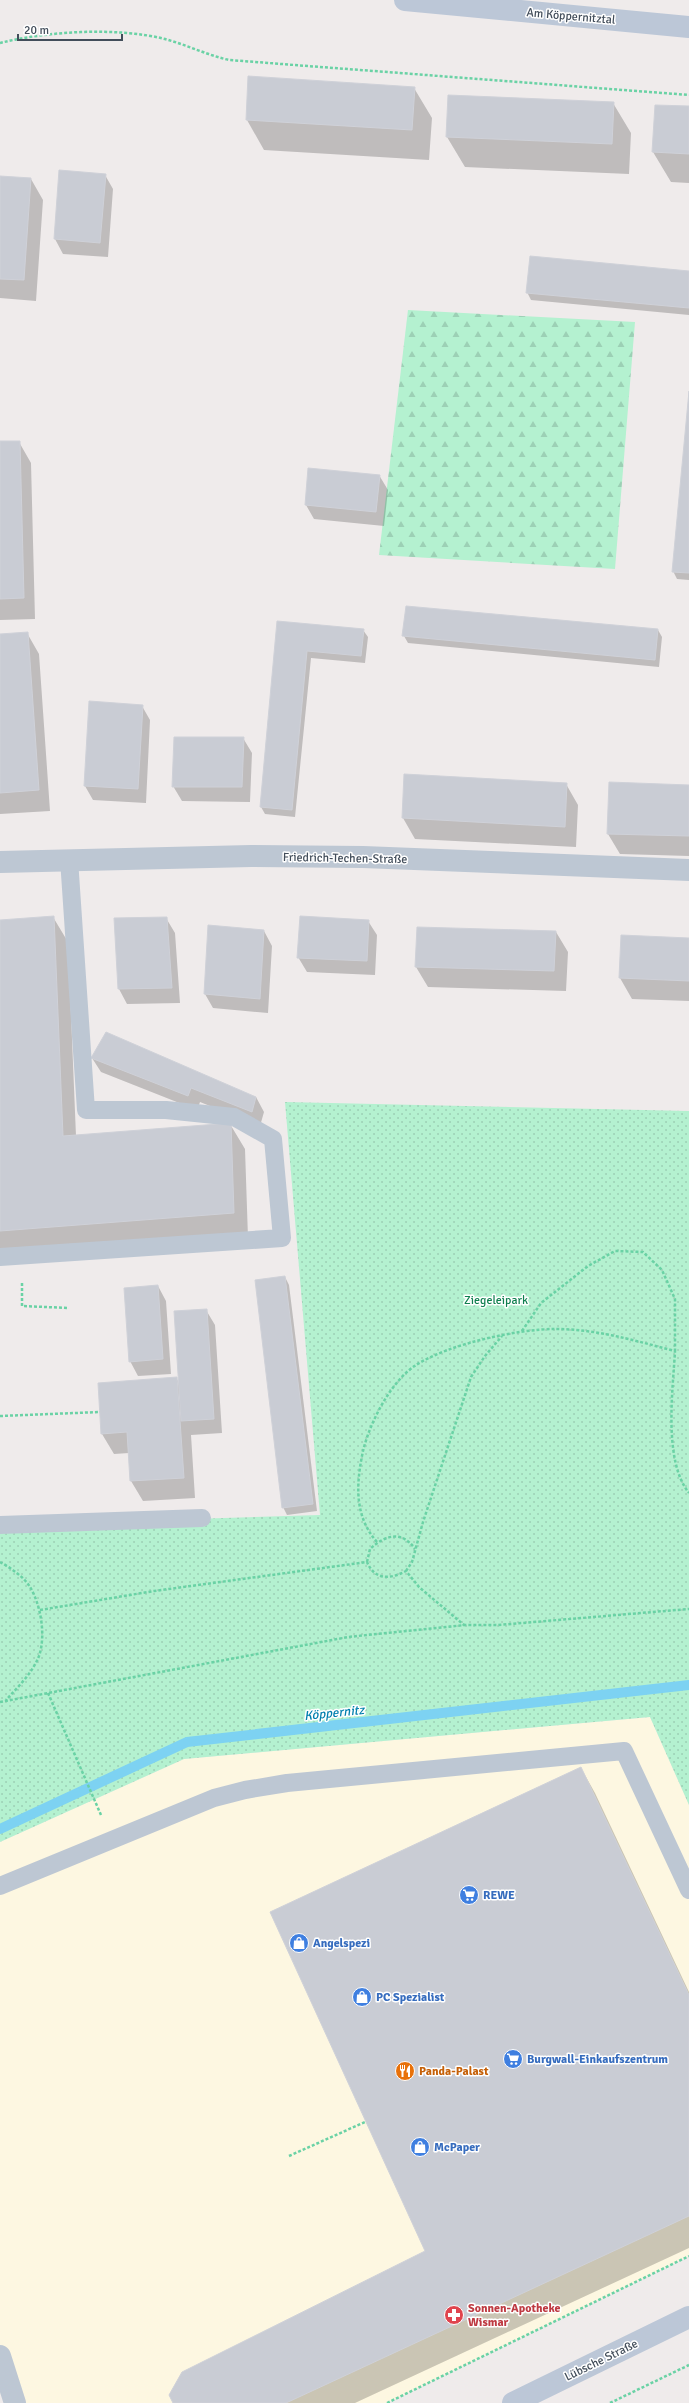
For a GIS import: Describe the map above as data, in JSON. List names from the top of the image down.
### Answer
{
  "streets": {
    "street": ["Am Köppernitztal", "Friedrich-Techen-Straße", "Lübsche Straße"]
  },
  "water": ["Köppernitz"],
  "parks": ["Ziegeleipark"],
  "places": {
    "supermarket": ["REWE", "Burgwall-Einkaufszentrum"],
    "shop": ["Angelspezi", "PC Spezialist", "McPaper"],
    "restaurant": ["Panda-Palast"],
    "pharmacy": ["Sonnen-Apotheke Wismar"]
  },
  "scale_bar": "20 m"
}
